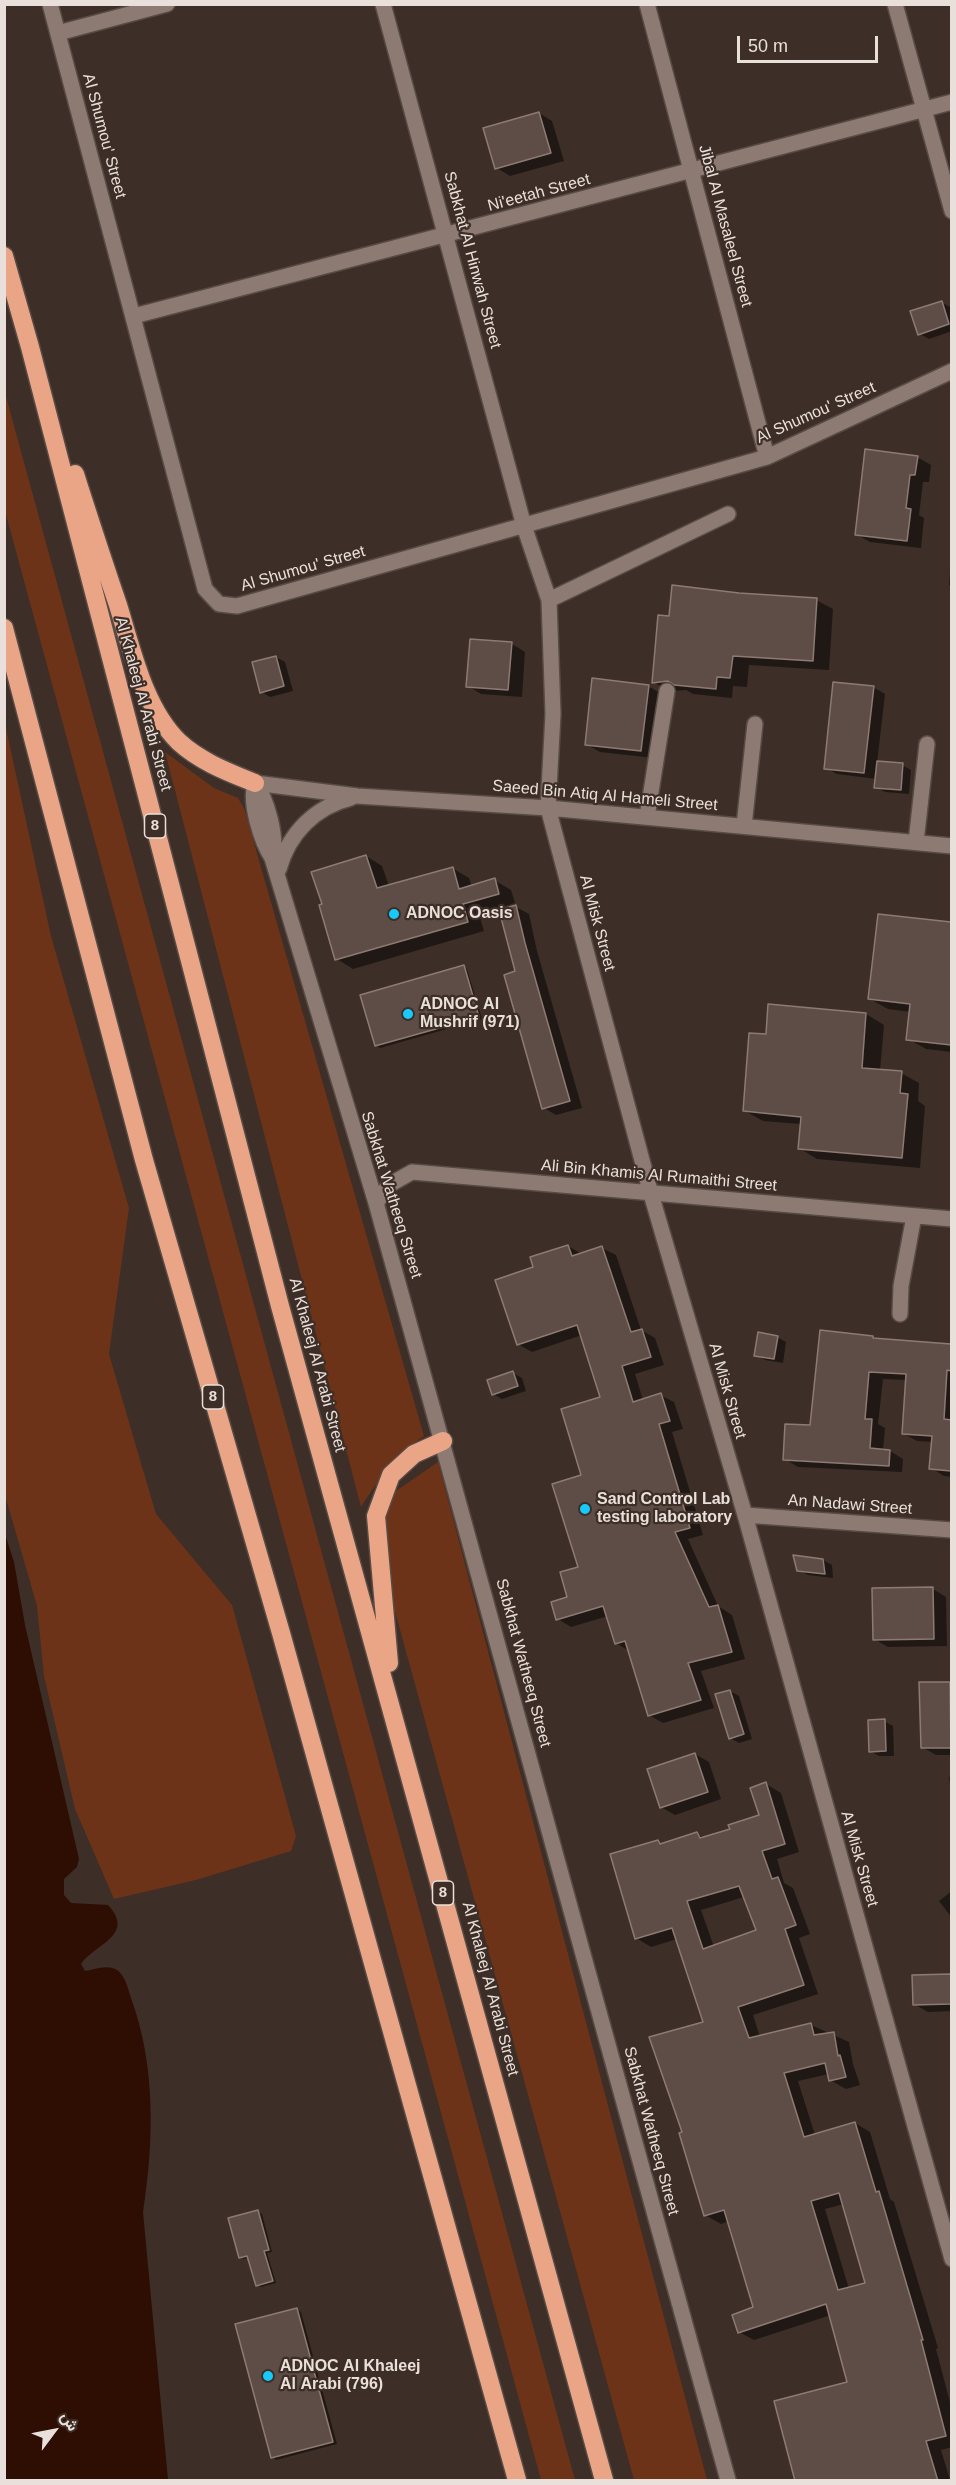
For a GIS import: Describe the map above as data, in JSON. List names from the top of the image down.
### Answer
{
  "streets": {
    "highway": ["Al Khaleej Al Arabi Street", "8"],
    "street": [
      "Al Shumou' Street",
      "Ni'eetah Street",
      "Jibal Al Masaleel Street",
      "Sabkhat Al Hinwah Street",
      "Saeed Bin Atiq Al Hameli Street",
      "Al Misk Street",
      "Ali Bin Khamis Al Rumaithi Street",
      "Sabkhat Watheeq Street",
      "An Nadawi Street"
    ]
  },
  "crossings": [
    ["Al Shumou' Street", "Ni'eetah Street"],
    ["Al Shumou' Street", "Jibal Al Masaleel Street"],
    ["Al Shumou' Street", "Sabkhat Al Hinwah Street"],
    ["Al Shumou' Street", "Al Misk Street"],
    ["Ni'eetah Street", "Jibal Al Masaleel Street"],
    ["Ni'eetah Street", "Sabkhat Al Hinwah Street"],
    ["Sabkhat Al Hinwah Street", "Al Misk Street"],
    ["Saeed Bin Atiq Al Hameli Street", "Al Misk Street"],
    ["Saeed Bin Atiq Al Hameli Street", "Sabkhat Watheeq Street"],
    ["Al Misk Street", "Ali Bin Khamis Al Rumaithi Street"],
    ["Al Misk Street", "An Nadawi Street"],
    ["Ali Bin Khamis Al Rumaithi Street", "Sabkhat Watheeq Street"]
  ],
  "places": [
    "ADNOC Oasis",
    "ADNOC Al Mushrif (971)",
    "Sand Control Lab testing laboratory",
    "ADNOC Al Khaleej Al Arabi (796)"
  ],
  "scale_bar": "50 m",
  "north": "top right"
}
